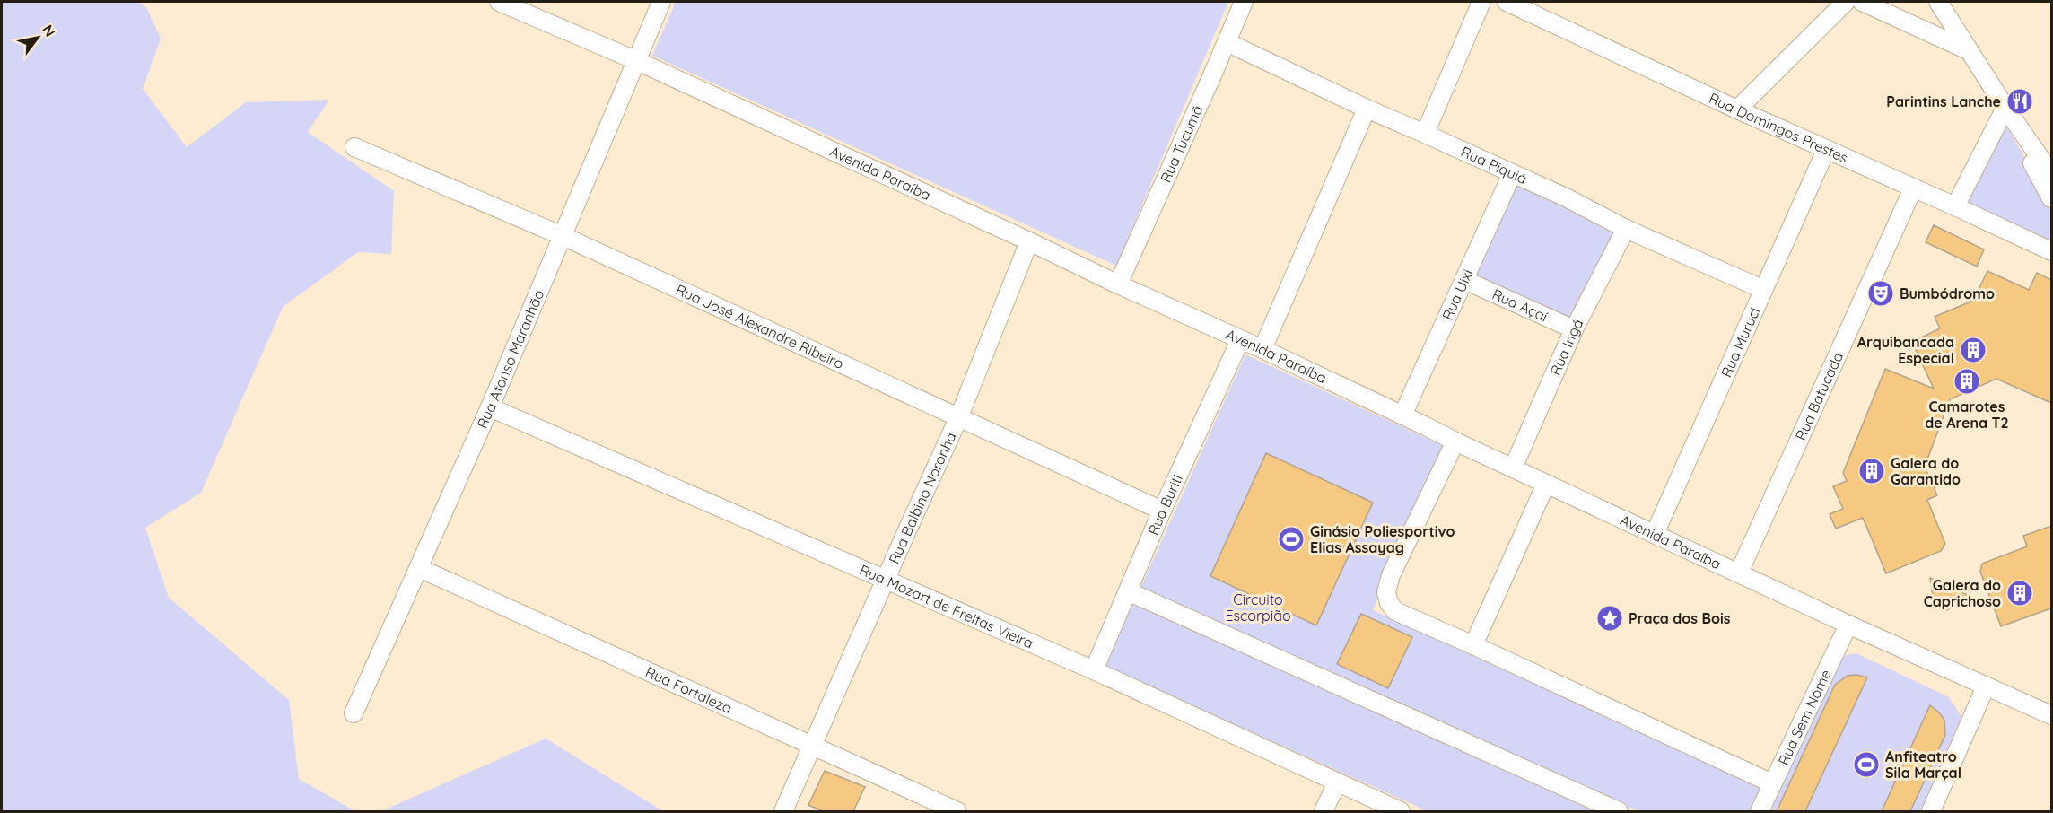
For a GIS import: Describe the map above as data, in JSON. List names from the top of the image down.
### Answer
{
  "streets": {
    "street": [
      "Rua Domingos Prestes",
      "Rua Tucumã",
      "Rua Piquiá",
      "Avenida Paraíba",
      "Rua Uixi",
      "Rua Açaí",
      "Rua José Alexandre Ribeiro",
      "Rua Muruci",
      "Rua Ingá",
      "Rua Afonso Maranhão",
      "Rua Batucada",
      "Rua Balbino Noronha",
      "Rua Buriti",
      "Rua Mozart de Freitas Vieira",
      "Rua Fortaleza",
      "Rua Sem Nome"
    ]
  },
  "crossings": [
    ["Rua Domingos Prestes", "Rua Muruci"],
    ["Rua Domingos Prestes", "Rua Batucada"],
    ["Rua Tucumã", "Rua Piquiá"],
    ["Rua Tucumã", "Avenida Paraíba"],
    ["Rua Piquiá", "Rua Uixi"],
    ["Rua Piquiá", "Rua Muruci"],
    ["Rua Piquiá", "Rua Ingá"],
    ["Avenida Paraíba", "Rua Uixi"],
    ["Avenida Paraíba", "Rua Muruci"],
    ["Avenida Paraíba", "Rua Ingá"],
    ["Avenida Paraíba", "Rua Afonso Maranhão"],
    ["Avenida Paraíba", "Rua Batucada"],
    ["Avenida Paraíba", "Rua Balbino Noronha"],
    ["Avenida Paraíba", "Rua Buriti"],
    ["Avenida Paraíba", "Rua Sem Nome"],
    ["Rua Uixi", "Rua Açaí"],
    ["Rua Açaí", "Rua Ingá"],
    ["Rua José Alexandre Ribeiro", "Rua Afonso Maranhão"],
    ["Rua José Alexandre Ribeiro", "Rua Balbino Noronha"],
    ["Rua José Alexandre Ribeiro", "Rua Buriti"],
    ["Rua Afonso Maranhão", "Rua Mozart de Freitas Vieira"],
    ["Rua Afonso Maranhão", "Rua Fortaleza"],
    ["Rua Balbino Noronha", "Rua Mozart de Freitas Vieira"],
    ["Rua Balbino Noronha", "Rua Fortaleza"],
    ["Rua Buriti", "Rua Mozart de Freitas Vieira"]
  ],
  "parks": ["Circuito Escorpião"],
  "places": {
    "restaurant": ["Parintins Lanche"],
    "theatre": ["Bumbódromo"],
    "building": [
      "Arquibancada Especial",
      "Camarotes de Arena T2",
      "Galera do Garantido",
      "Galera do Caprichoso"
    ],
    "sports": ["Ginásio Poliesportivo Elias Assayag", "Anfiteatro Sila Marçal"],
    "place": ["Praça dos Bois"]
  },
  "north": "top right"
}
